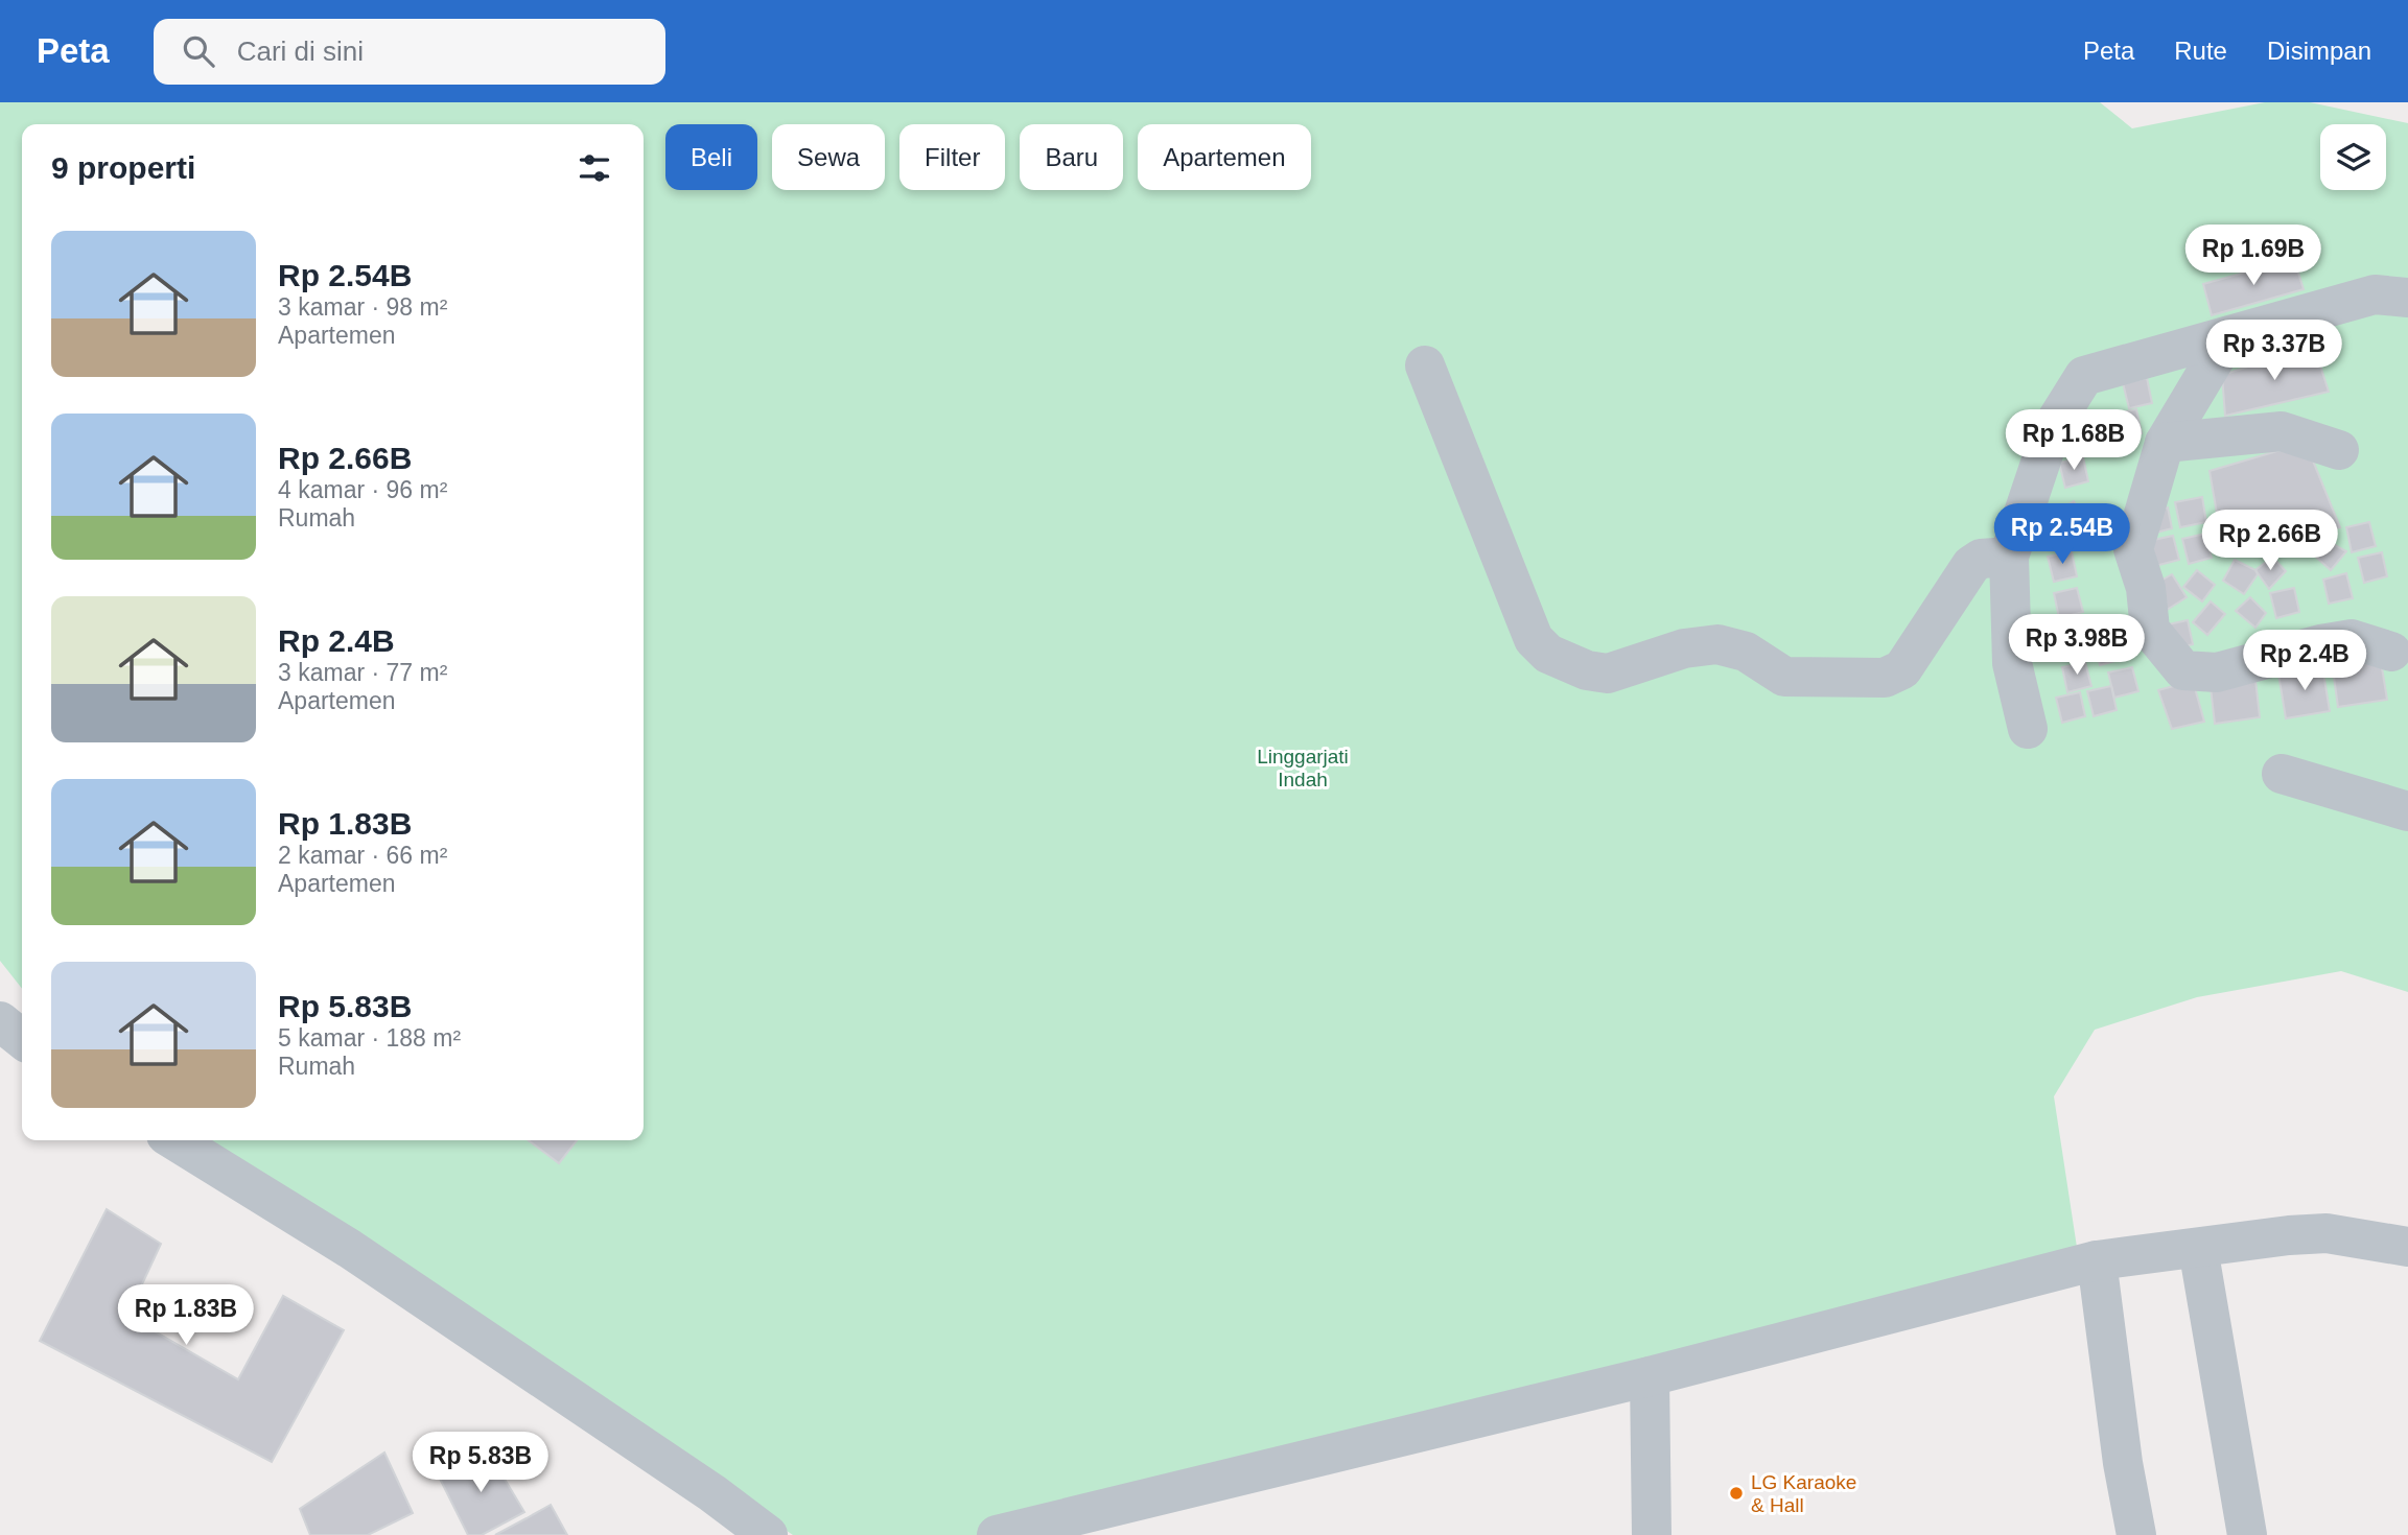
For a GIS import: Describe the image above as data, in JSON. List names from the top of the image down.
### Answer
{
  "parks": ["Linggarjati Indah"],
  "places": ["LG Karaoke & Hall"],
  "page": {
    "header": "Peta",
    "search": "Cari di sini",
    "nav": ["Peta", "Rute", "Disimpan"],
    "chip": [
      "Beli",
      "Sewa",
      "Filter",
      "Baru",
      "Apartemen"
    ],
    "heading": "9 properti",
    "list": [
      {
        "name": "Rp 2.54B",
        "note": "3 kamar · 98 m² · Apartemen"
      },
      {
        "name": "Rp 2.66B",
        "note": "4 kamar · 96 m² · Rumah"
      },
      {
        "name": "Rp 2.4B",
        "note": "3 kamar · 77 m² · Apartemen"
      },
      {
        "name": "Rp 1.83B",
        "note": "2 kamar · 66 m² · Apartemen"
      },
      {
        "name": "Rp 5.83B",
        "note": "5 kamar · 188 m² · Rumah"
      }
    ],
    "price": [
      "Rp 1.69B",
      "Rp 3.37B",
      "Rp 1.68B",
      "Rp 2.54B",
      "Rp 2.66B",
      "Rp 3.98B",
      "Rp 2.4B",
      "Rp 1.83B",
      "Rp 5.83B"
    ]
  }
}
